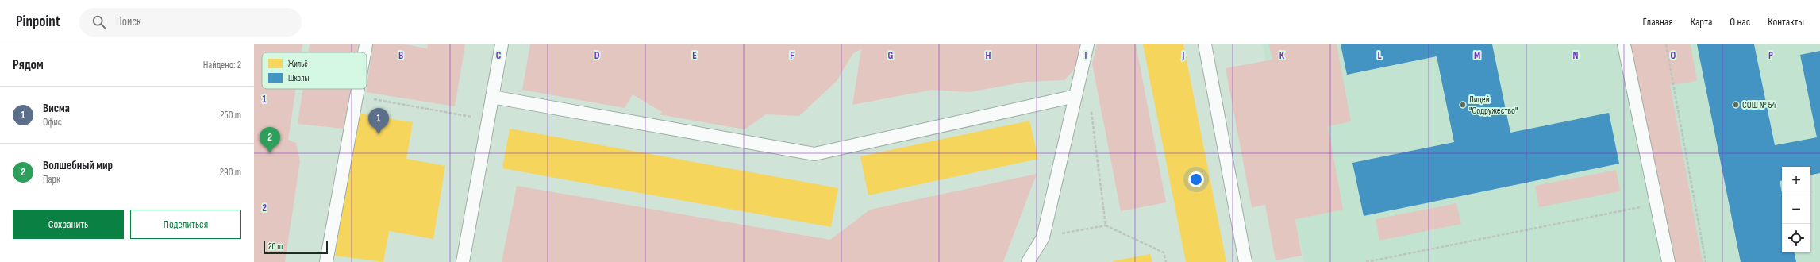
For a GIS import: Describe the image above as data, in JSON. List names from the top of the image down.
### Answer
{
  "places": ["Лицей \"Содружество\"", "СОШ № 54"],
  "legend": ["Жильё", "Школы"],
  "scale_bar": "20 m",
  "page": {
    "header": "Pinpoint",
    "search": "Поиск",
    "nav": [
      "Главная",
      "Карта",
      "О нас",
      "Контакты"
    ],
    "heading": ["Рядом", "Найдено: 2"],
    "list": [
      {
        "mark": "1",
        "name": "Висма",
        "note": "Офис",
        "value": "250 m"
      },
      {
        "mark": "2",
        "name": "Волшебный мир",
        "note": "Парк",
        "value": "290 m"
      }
    ],
    "pins": ["1", "2"],
    "map_buttons": ["+", "−"],
    "buttons": ["Сохранить", "Поделиться"],
    "scale": "20 m"
  },
  "grid": {
    "columns": [
      "B",
      "C",
      "D",
      "E",
      "F",
      "G",
      "H",
      "I",
      "J",
      "K",
      "L",
      "M",
      "N",
      "O",
      "P"
    ],
    "rows": ["1", "2"]
  }
}
